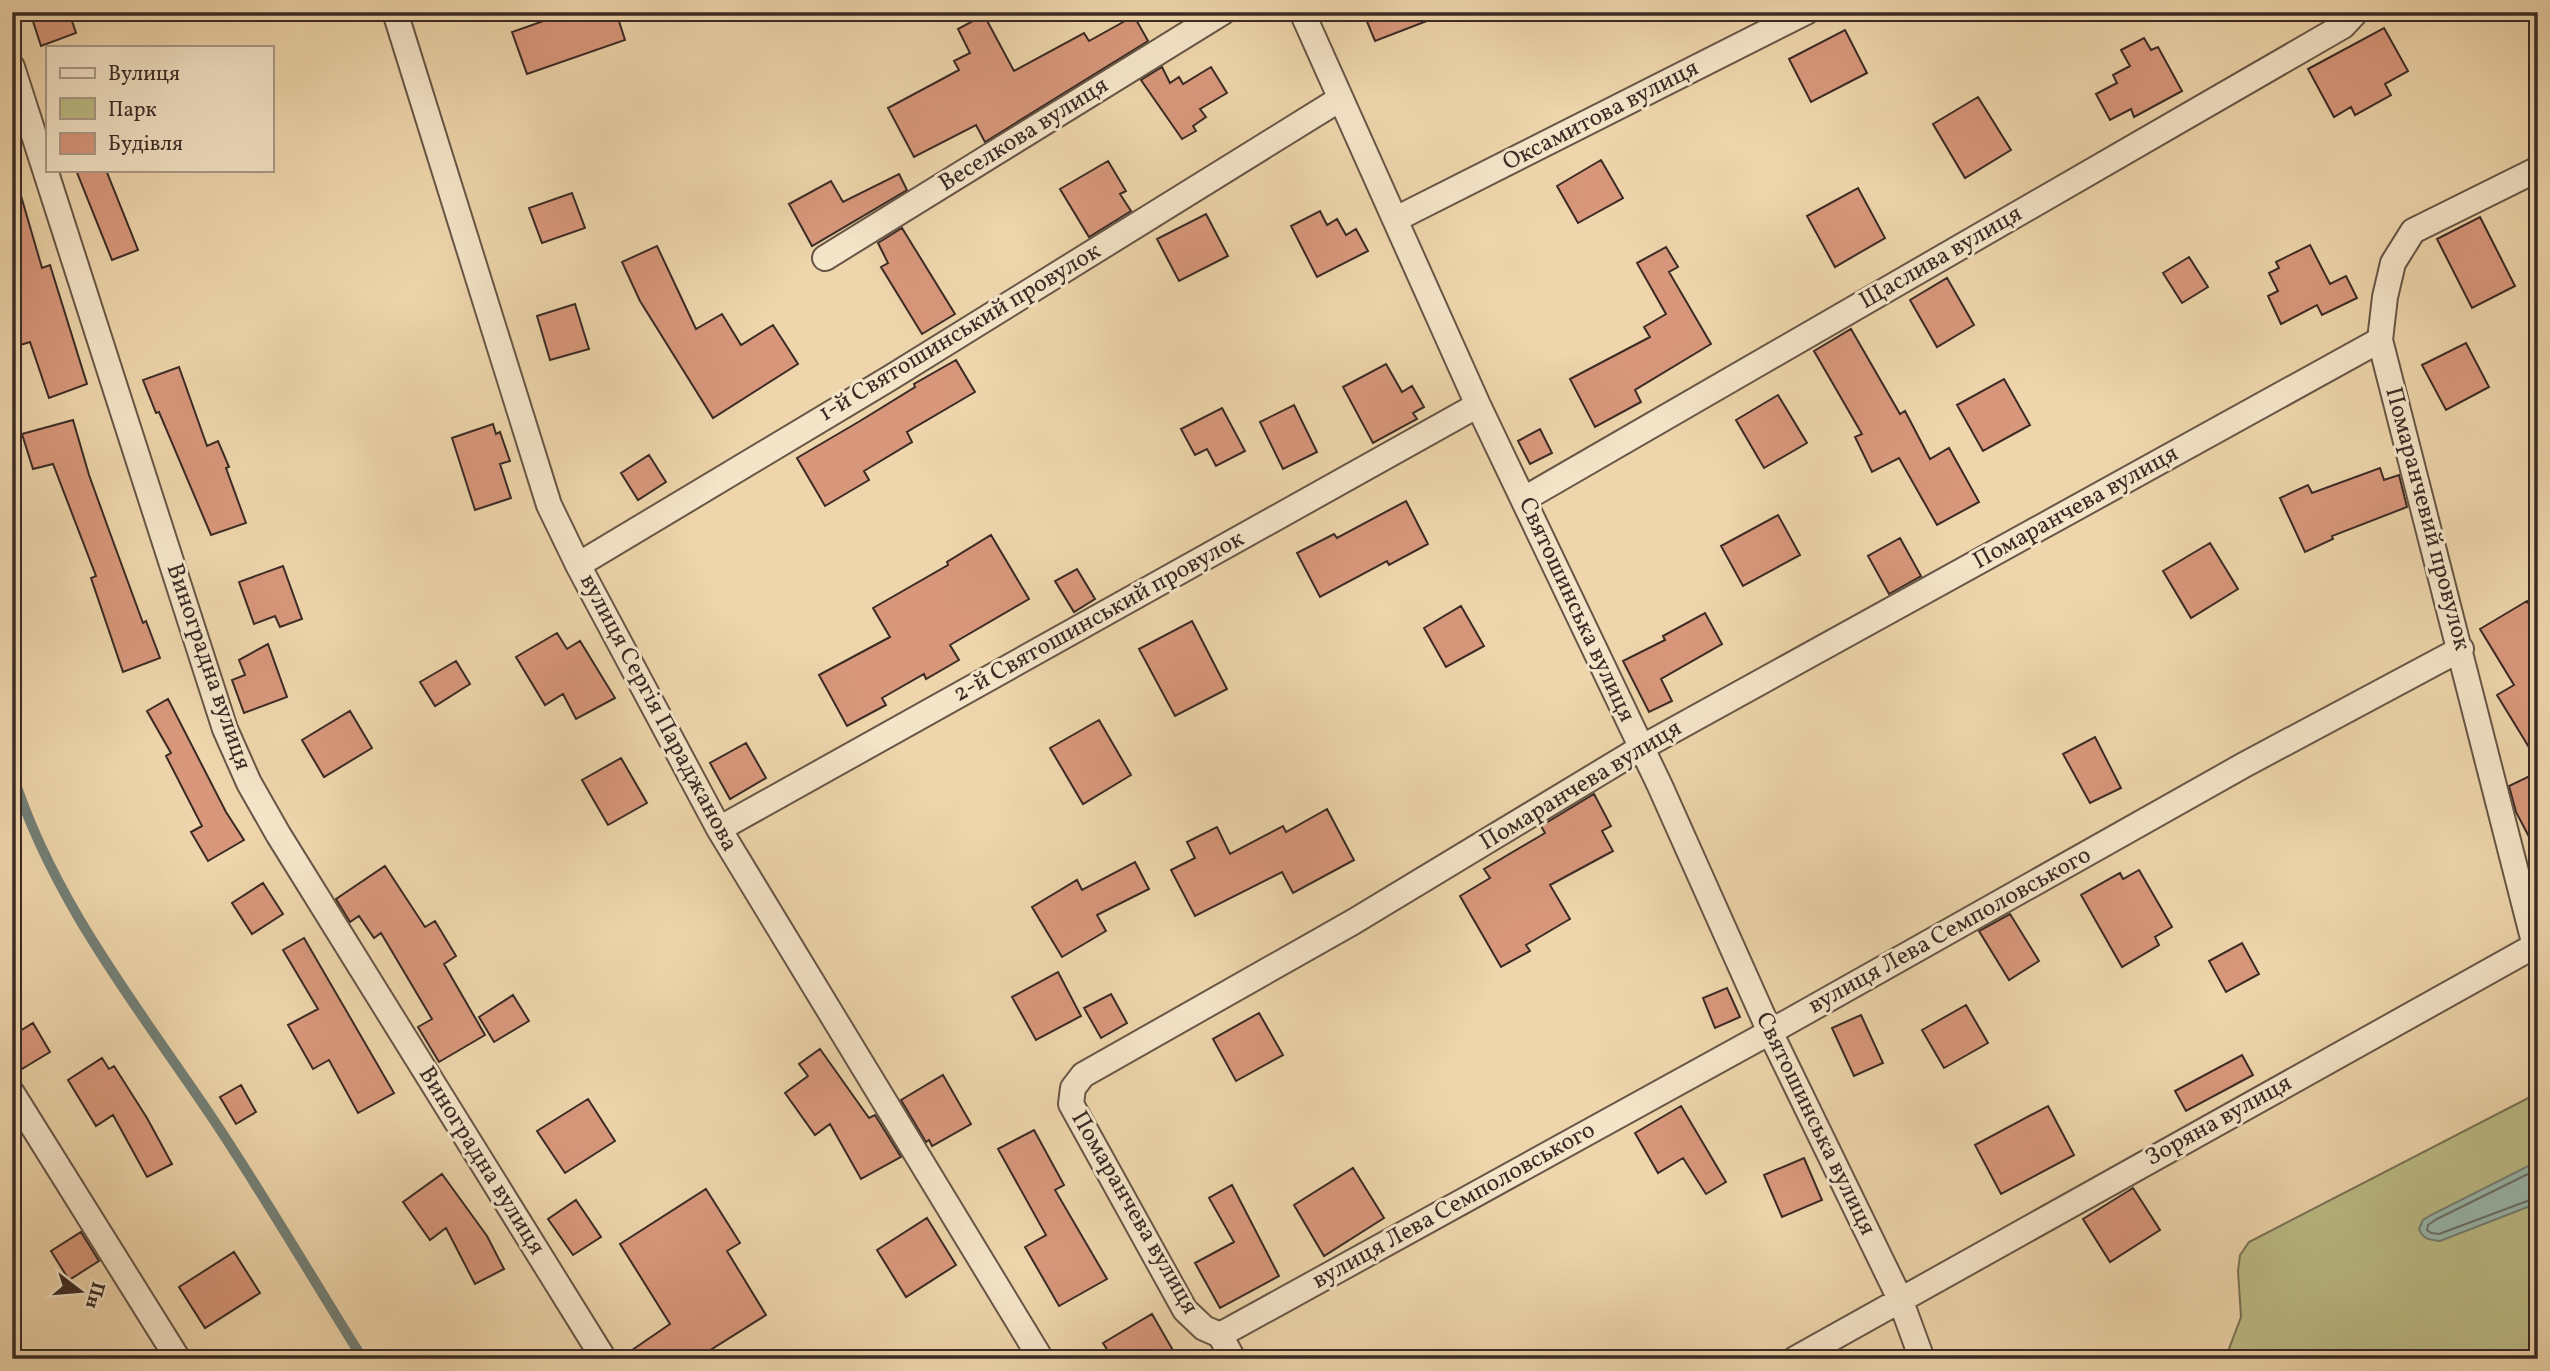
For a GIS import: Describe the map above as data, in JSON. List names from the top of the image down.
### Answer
{
  "streets": {
    "street": [
      "Оксамитова вулиця",
      "Веселкова вулиця",
      "Щаслива вулиця",
      "1-й Святошинський провулок",
      "Помаранчева вулиця",
      "Помаранчевий провулок",
      "Святошинська вулиця",
      "2-й Святошинський провулок",
      "Виноградна вулиця",
      "вулиця Сергія Параджанова",
      "вулиця Лева Семполовського",
      "Зоряна вулиця"
    ]
  },
  "crossings": [
    ["Оксамитова вулиця", "Святошинська вулиця"],
    ["Щаслива вулиця", "Святошинська вулиця"],
    ["1-й Святошинський провулок", "Святошинська вулиця"],
    ["1-й Святошинський провулок", "вулиця Сергія Параджанова"],
    ["Помаранчева вулиця", "Помаранчевий провулок"],
    ["Помаранчева вулиця", "Святошинська вулиця"],
    ["Помаранчева вулиця", "вулиця Лева Семполовського"],
    ["Помаранчевий провулок", "вулиця Лева Семполовського"],
    ["Помаранчевий провулок", "Зоряна вулиця"],
    ["Святошинська вулиця", "2-й Святошинський провулок"],
    ["Святошинська вулиця", "вулиця Лева Семполовського"],
    ["Святошинська вулиця", "Зоряна вулиця"],
    ["2-й Святошинський провулок", "вулиця Сергія Параджанова"]
  ],
  "legend": ["Вулиця", "Парк", "Будівля"],
  "north": "right"
}
